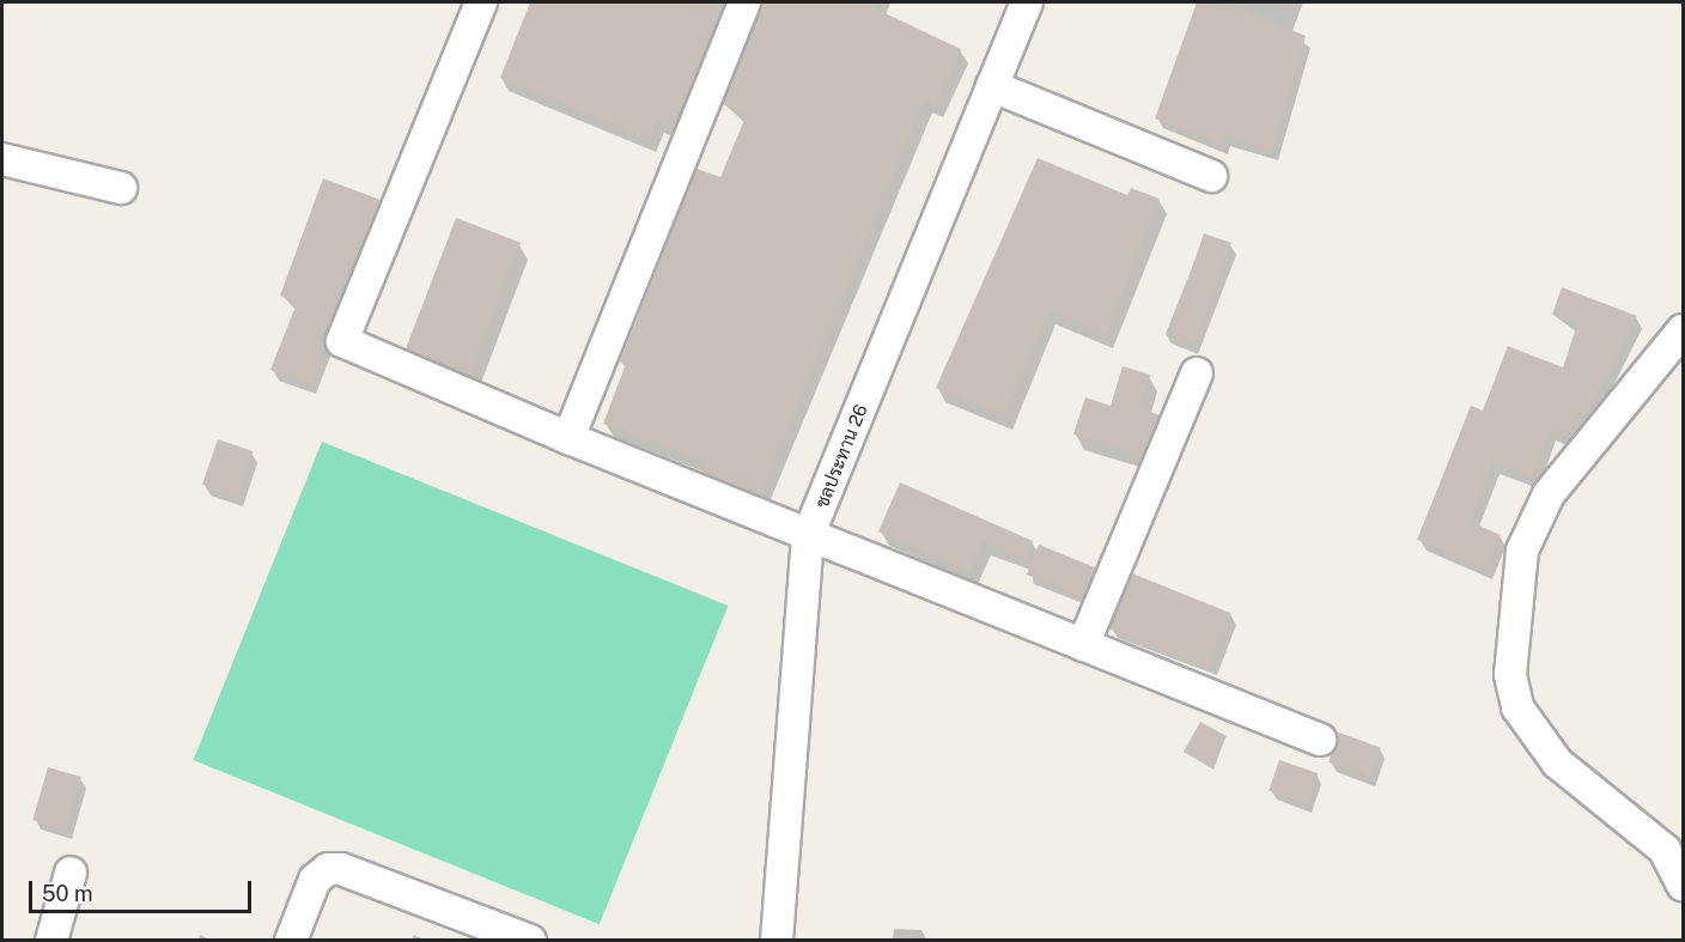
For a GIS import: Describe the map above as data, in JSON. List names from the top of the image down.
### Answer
{
  "streets": {
    "street": ["ชลประทาน 26"]
  },
  "scale_bar": "50 m"
}
